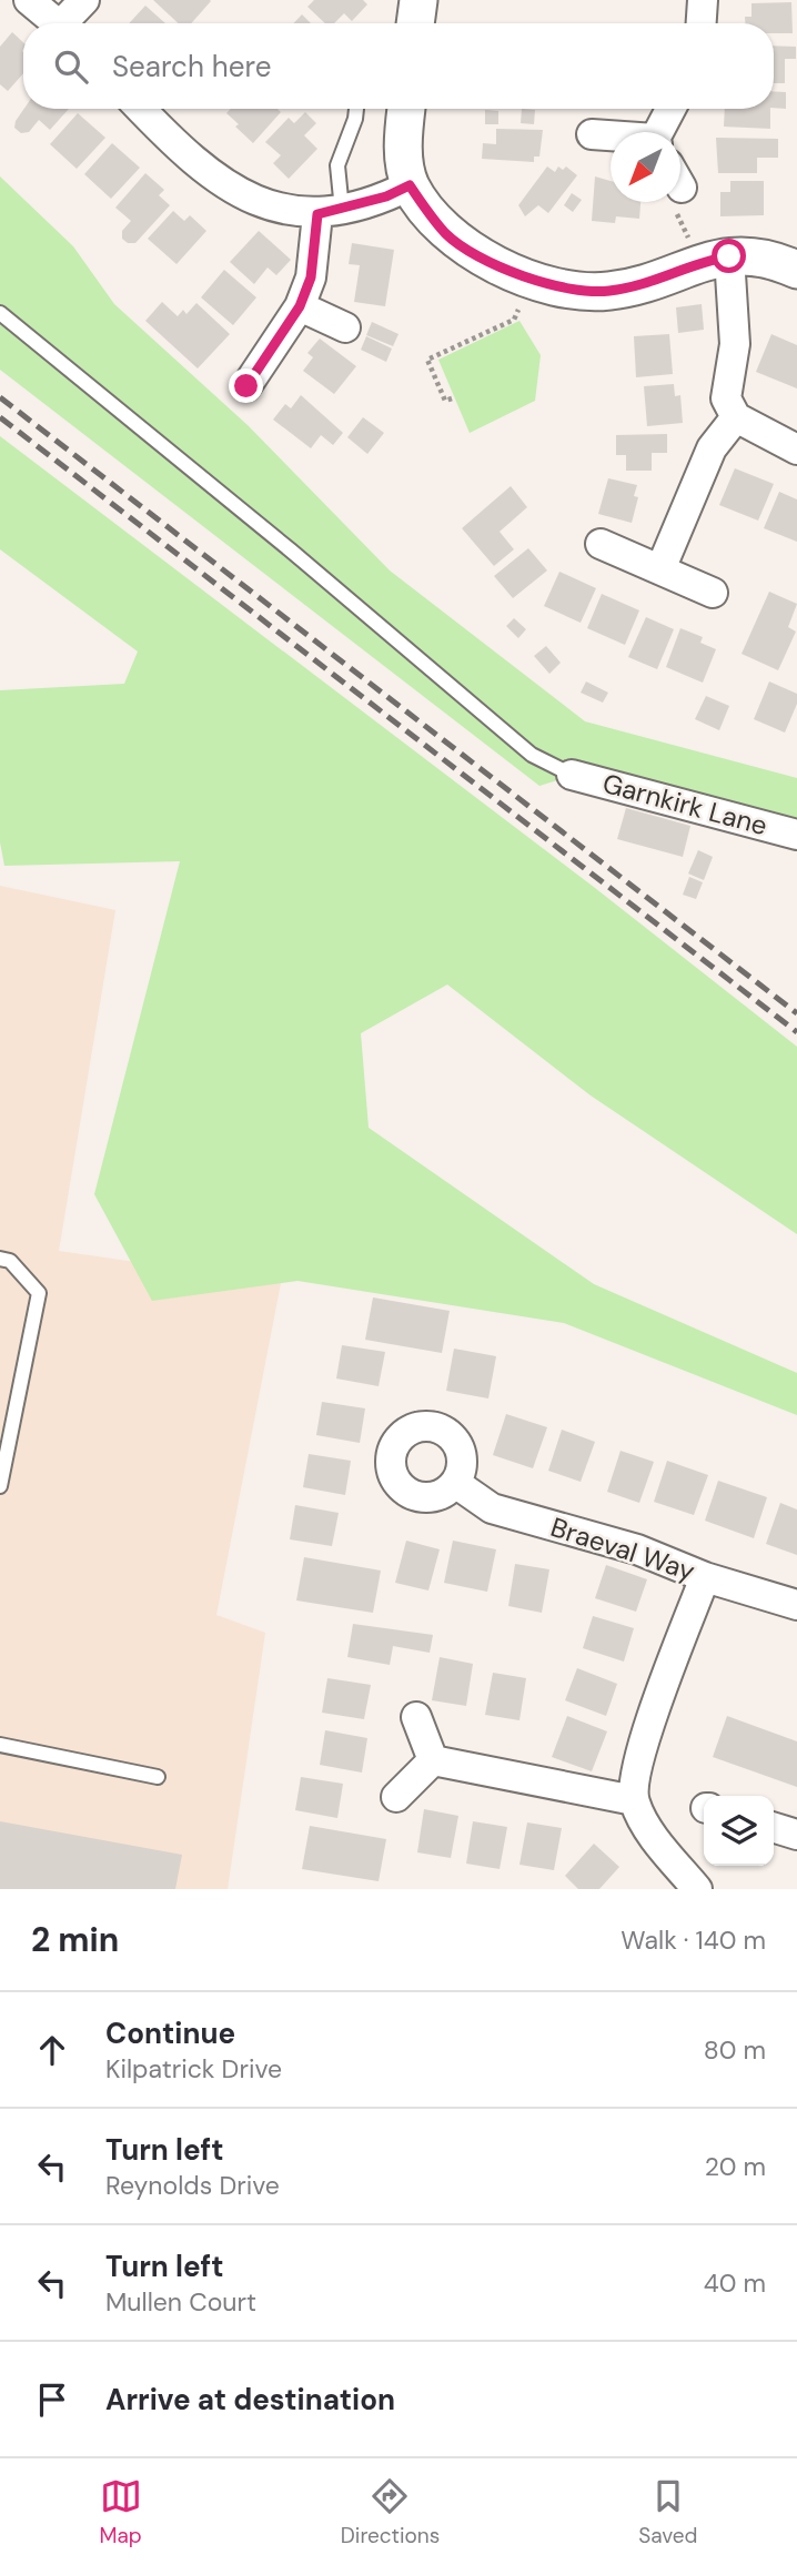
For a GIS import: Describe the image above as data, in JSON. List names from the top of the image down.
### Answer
{
  "streets": {
    "street": ["Garnkirk Lane", "Braeval Way"]
  },
  "north": "bottom left",
  "page": {
    "search": "Search here",
    "heading": ["2 min", "Walk · 140 m"],
    "list": [
      ["Continue", "Kilpatrick Drive", "80 m"],
      ["Turn left", "Reynolds Drive", "20 m"],
      ["Turn left", "Mullen Court", "40 m"],
      "Arrive at destination"
    ],
    "nav": ["Map", "Directions", "Saved"]
  }
}
